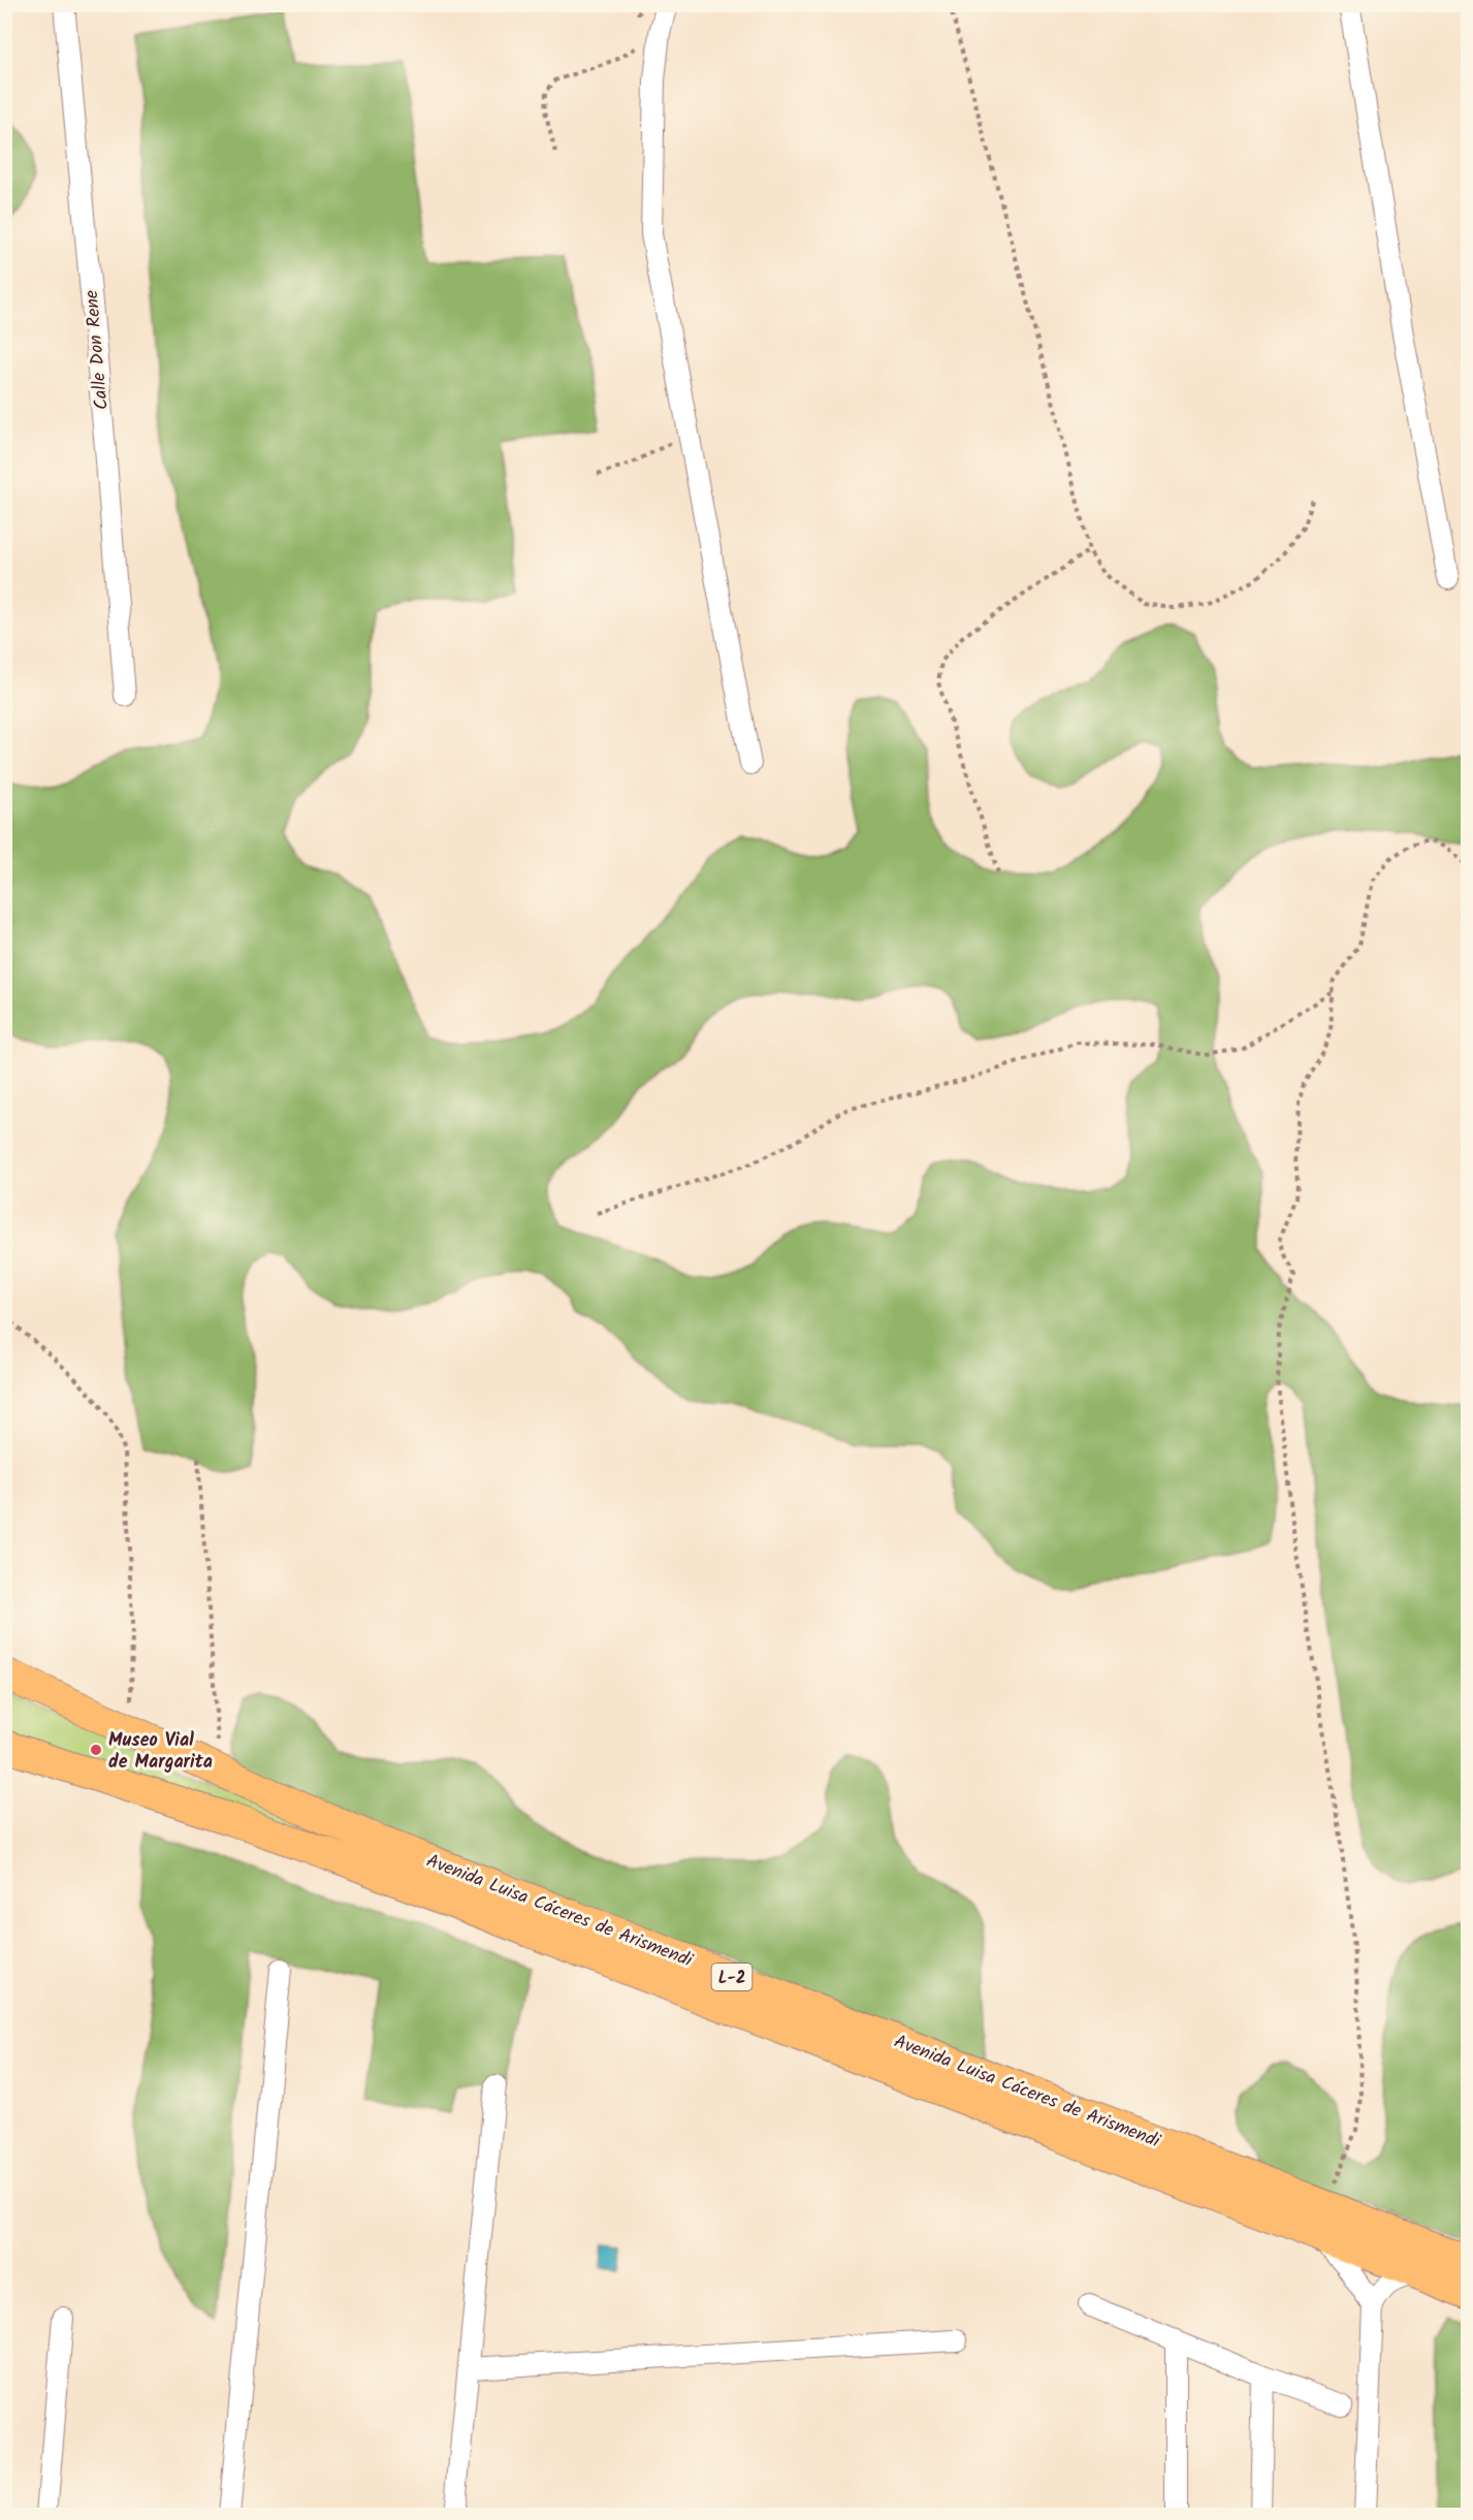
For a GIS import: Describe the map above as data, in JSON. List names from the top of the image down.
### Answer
{
  "streets": {
    "main road": ["Avenida Luisa Cáceres de Arismendi", "L-2"],
    "street": ["Calle Don Rene"]
  },
  "places": ["Museo Vial de Margarita"]
}
